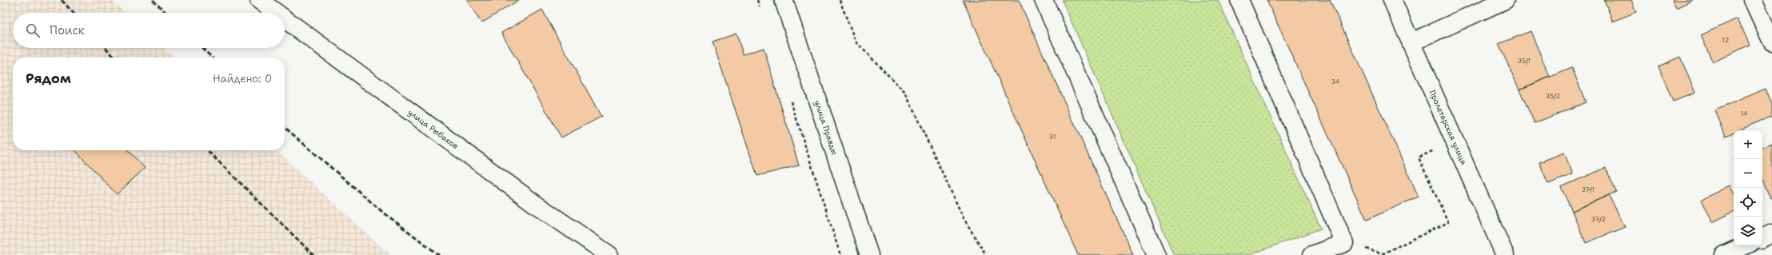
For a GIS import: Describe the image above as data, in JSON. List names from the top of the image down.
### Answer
{
  "streets": {
    "street": ["улица Правды", "Пролетарская улица", "улица Рыбаков"]
  },
  "house_numbers": [
    "12",
    "35/1",
    "34",
    "35/2",
    "14",
    "31",
    "37/1",
    "37/2"
  ],
  "page": {
    "search": "Поиск",
    "heading": ["Рядом", "Найдено: 0"],
    "map_buttons": ["+", "−"]
  }
}
